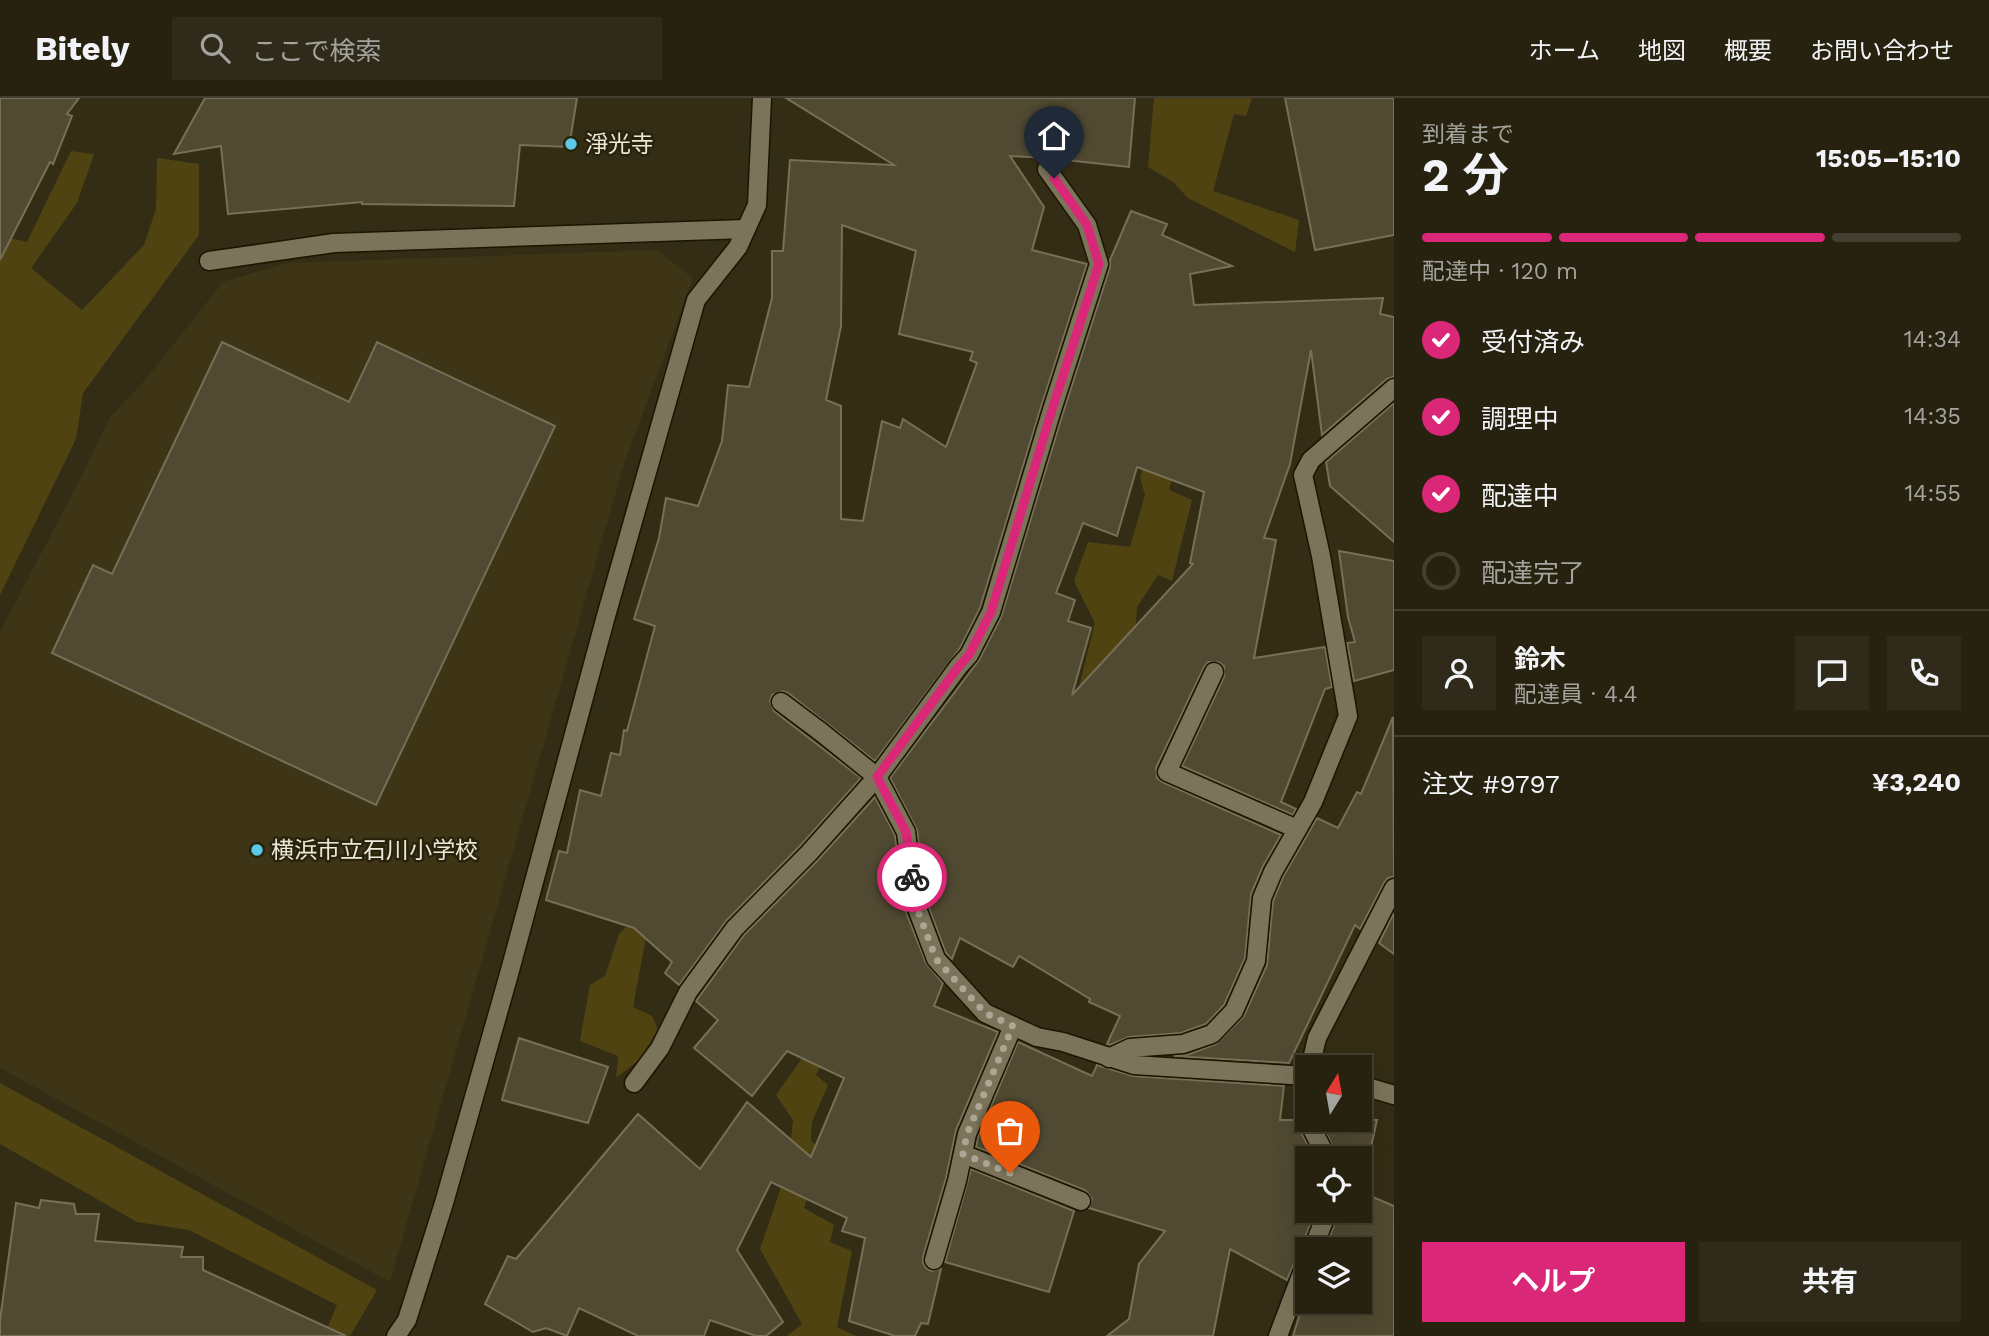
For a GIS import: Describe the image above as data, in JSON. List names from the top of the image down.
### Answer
{
  "places": ["淨光寺", "横浜市立石川小学校"],
  "north": "top",
  "page": {
    "header": "Bitely",
    "search": "ここで検索",
    "nav": [
      "ホーム",
      "地図",
      "概要",
      "お問い合わせ"
    ],
    "heading": ["2 分", "到着まで", "15:05–15:10"],
    "panel": [
      "鈴木",
      "配達員 · 4.4",
      "注文 #9797",
      "¥3,240"
    ],
    "bar": "配達中 · 120 m",
    "list": [
      ["受付済み", "14:34"],
      ["調理中", "14:35"],
      ["配達中", "14:55"],
      "配達完了"
    ],
    "buttons": ["ヘルプ", "共有"]
  }
}
